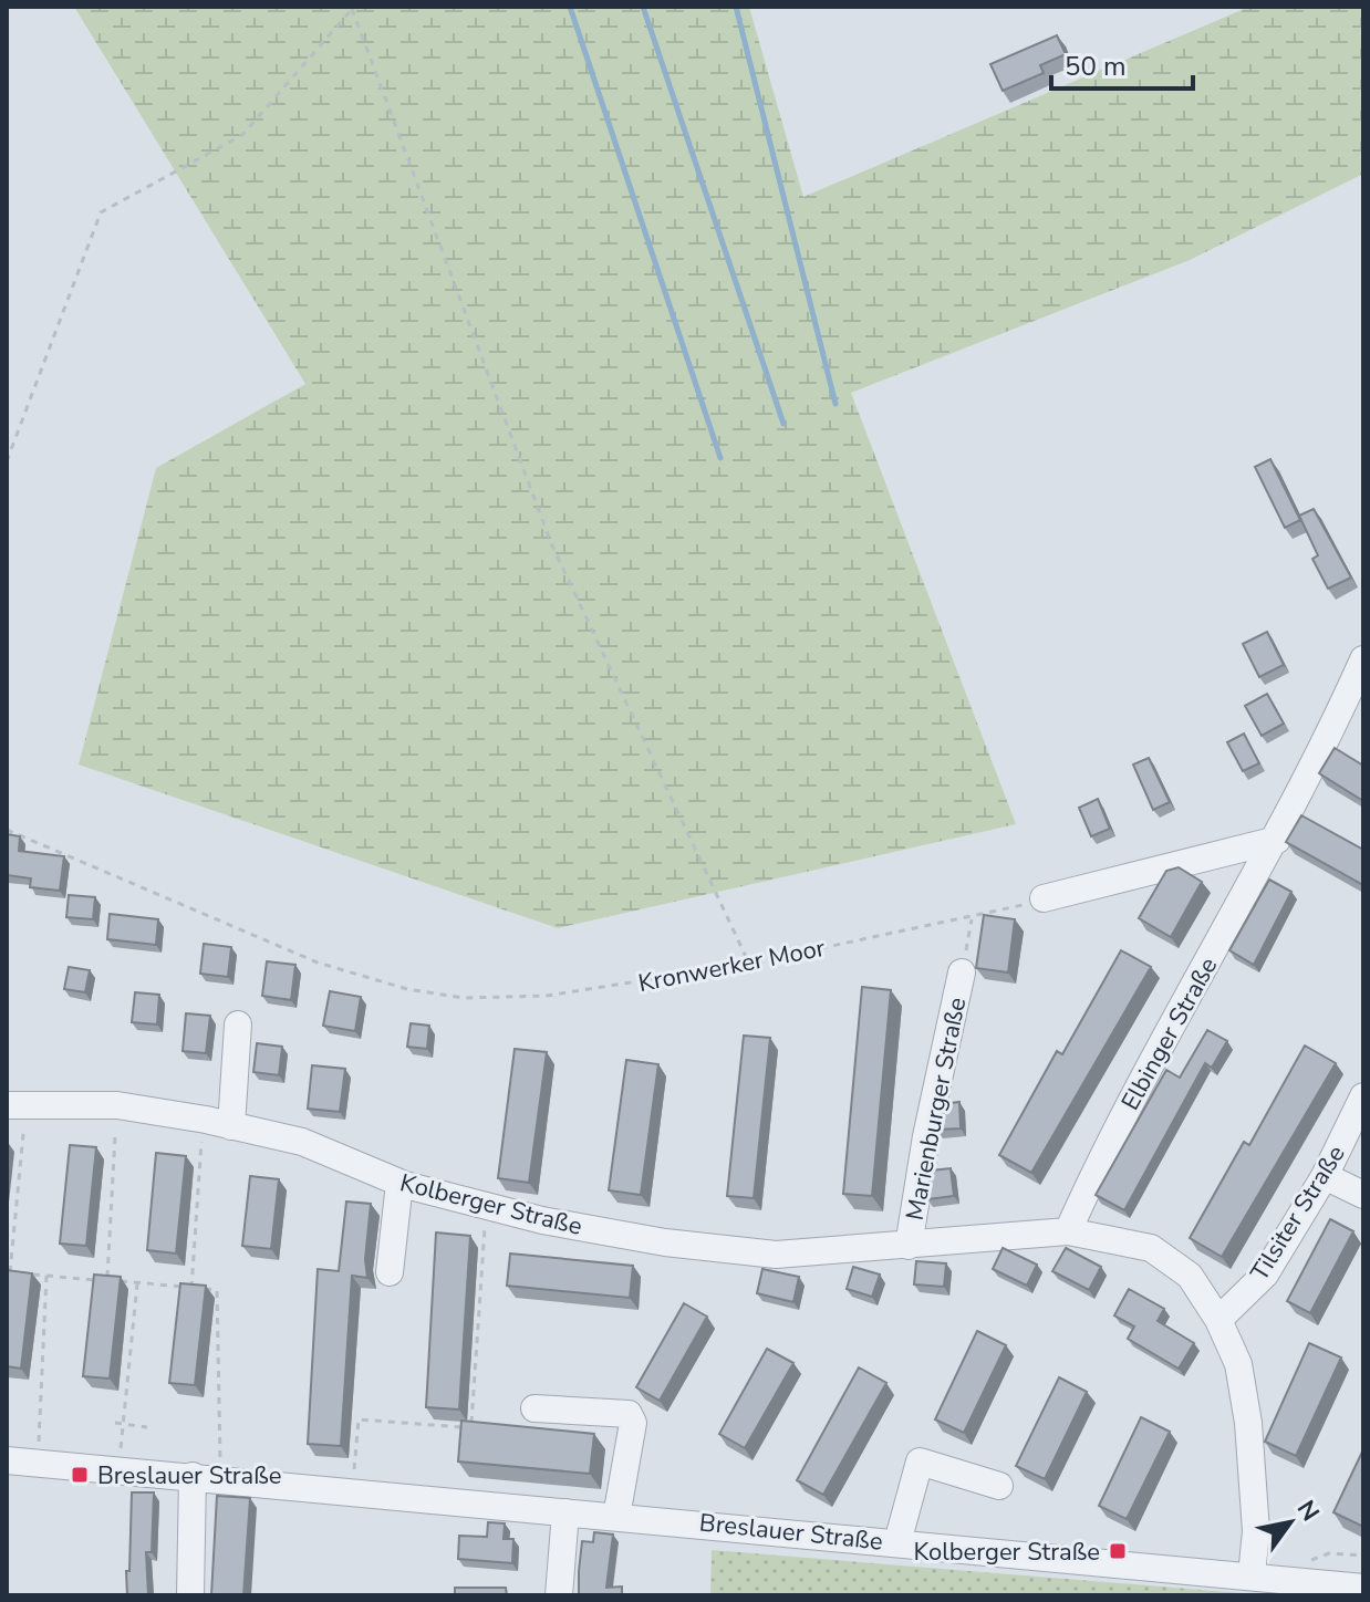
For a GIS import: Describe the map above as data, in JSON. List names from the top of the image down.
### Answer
{
  "streets": {
    "street": [
      "Elbinger Straße",
      "Marienburger Straße",
      "Kolberger Straße",
      "Tilsiter Straße",
      "Breslauer Straße"
    ],
    "path": ["Kronwerker Moor"]
  },
  "crossings": [
    ["Elbinger Straße", "Kolberger Straße"],
    ["Marienburger Straße", "Kolberger Straße"],
    ["Kolberger Straße", "Tilsiter Straße"],
    ["Kolberger Straße", "Breslauer Straße"]
  ],
  "places": {
    "transit": ["Breslauer Straße", "Kolberger Straße"]
  },
  "scale_bar": "50 m",
  "north": "top right"
}
